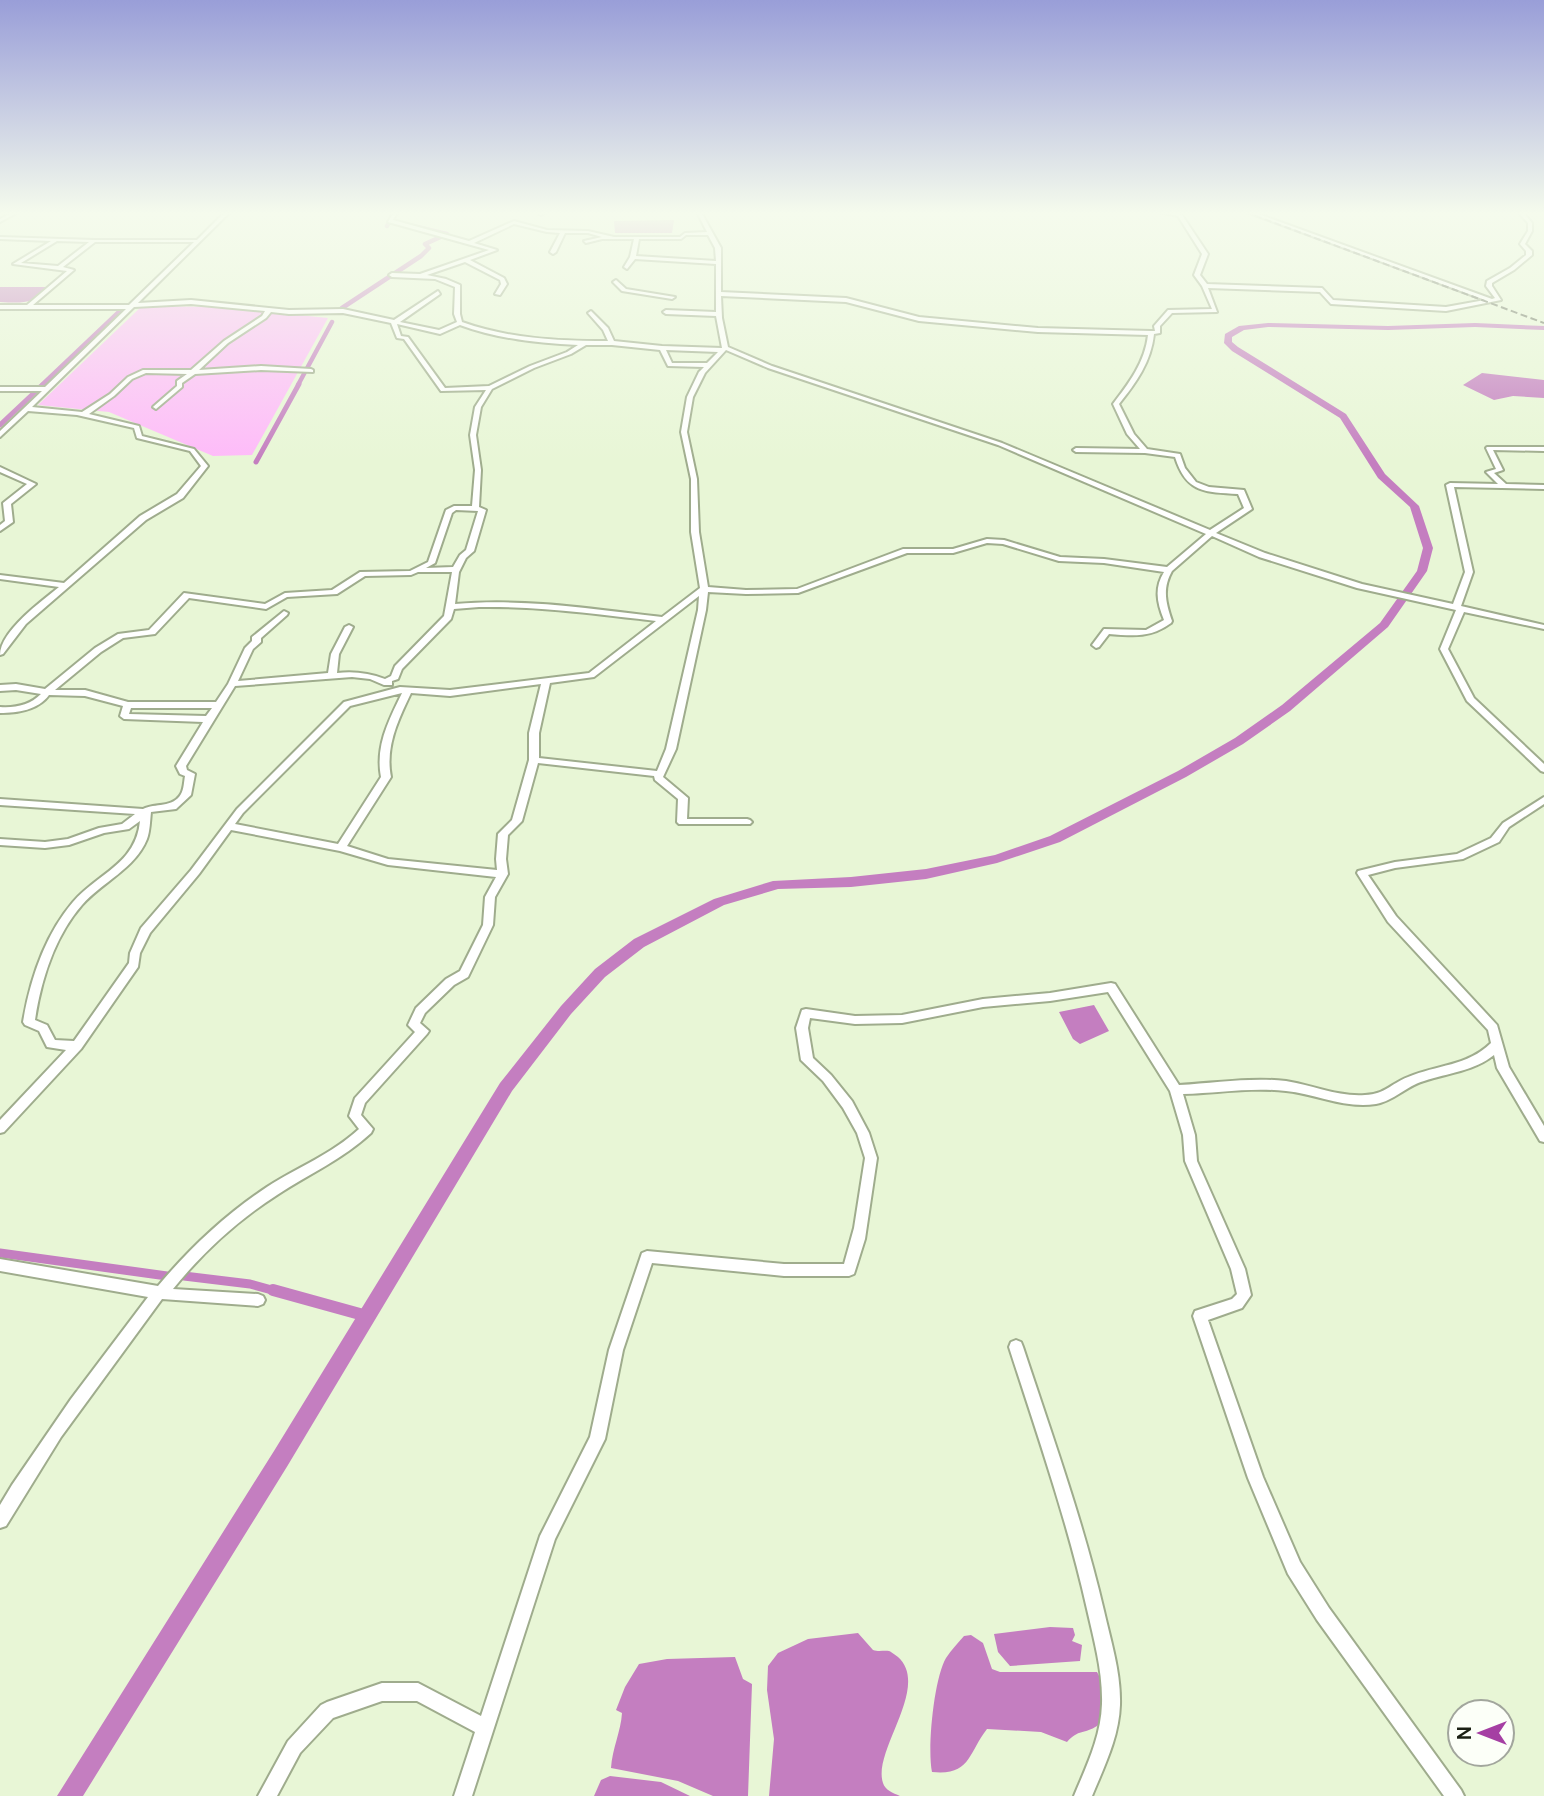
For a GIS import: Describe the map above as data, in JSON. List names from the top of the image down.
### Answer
{
  "north": "left"
}
